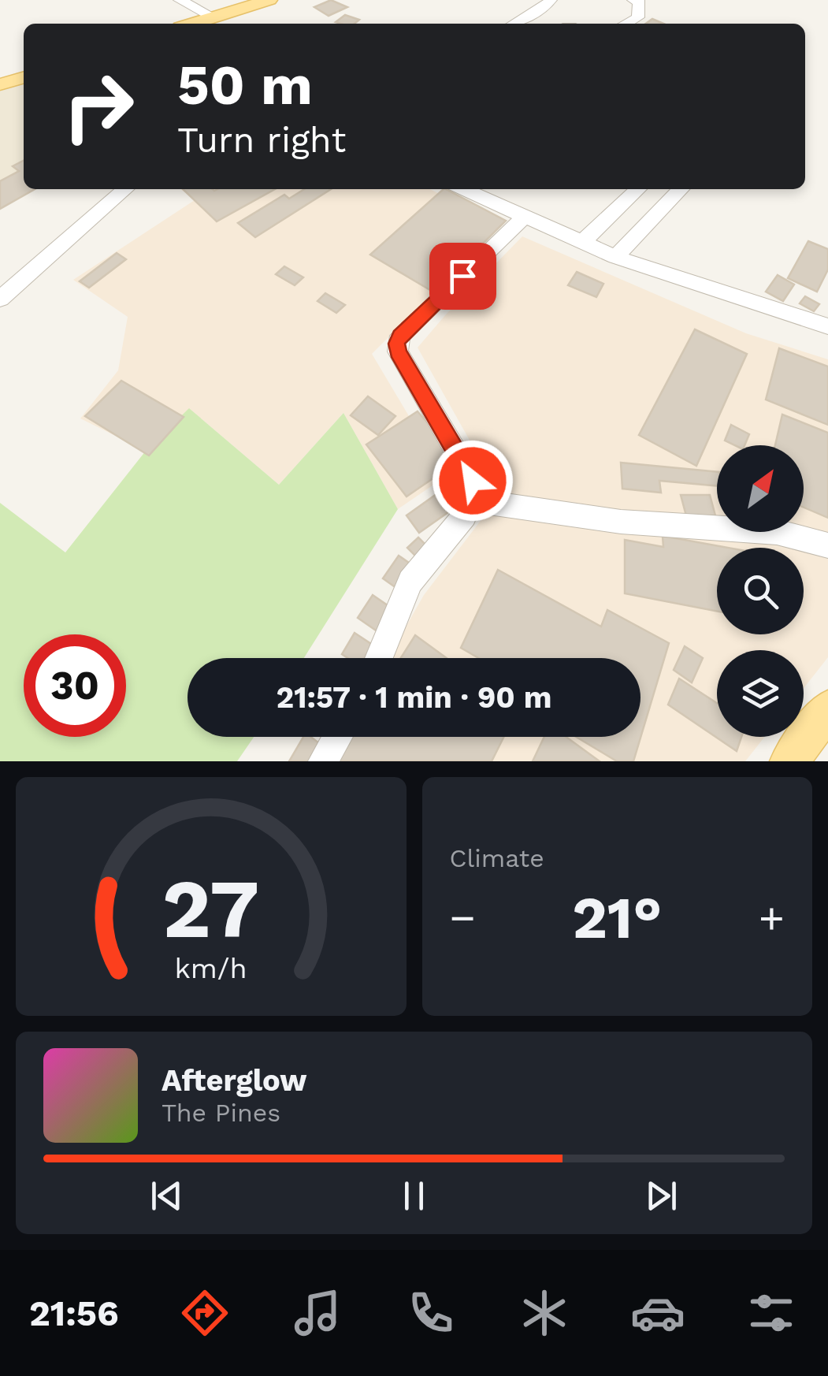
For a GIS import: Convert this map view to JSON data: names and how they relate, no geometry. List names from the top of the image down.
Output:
{
  "north": "top right",
  "page": {
    "turn": ["50 m", "Turn right"],
    "limit": "30",
    "trip": "21:57 · 1 min · 90 m",
    "tile": "Climate",
    "heat": ["−", "21°", "+"],
    "song": ["Afterglow", "The Pines"],
    "tabs": "21:56",
    "gauge": ["27", "km/h"]
  }
}
